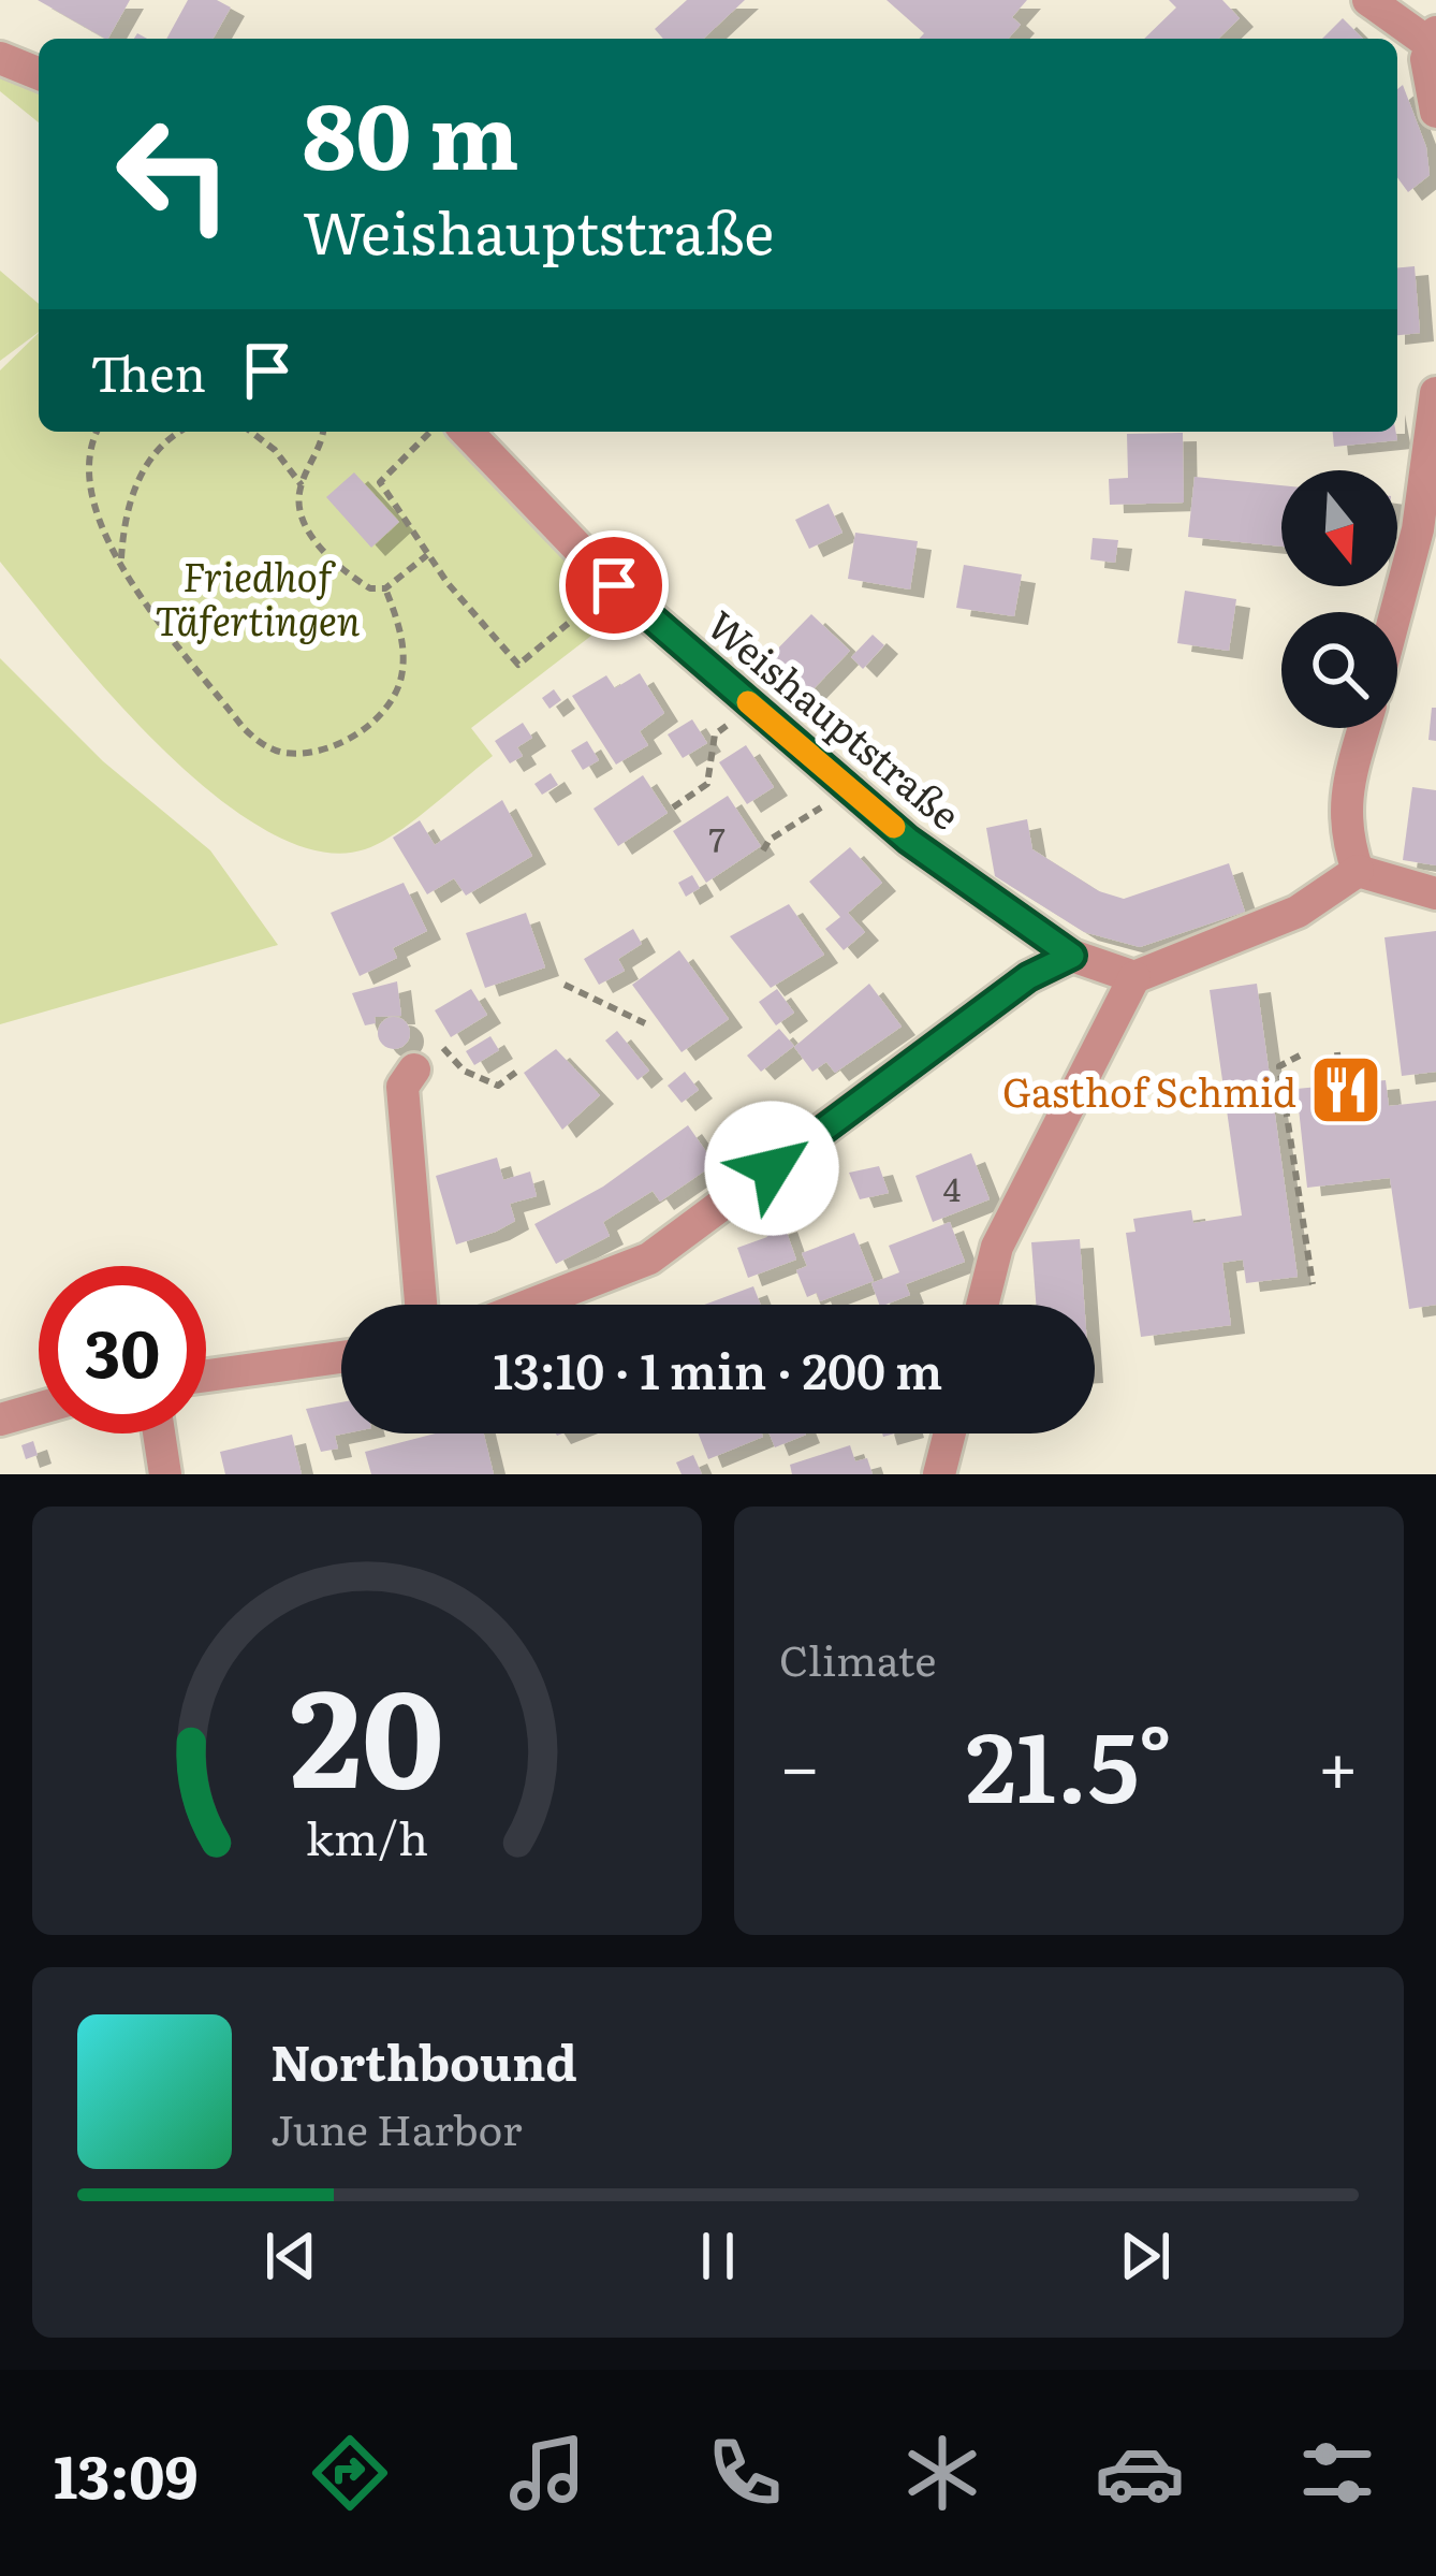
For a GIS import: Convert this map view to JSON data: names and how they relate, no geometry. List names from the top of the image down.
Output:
{
  "streets": {
    "street": ["Weishauptstraße"]
  },
  "parks": ["Friedhof Täfertingen"],
  "places": {
    "restaurant": ["Gasthof Schmid"]
  },
  "house_numbers": ["7", "4"],
  "north": "bottom",
  "page": {
    "turn": ["80 m", "Weishauptstraße"],
    "then": "Then",
    "limit": "30",
    "trip": "13:10 · 1 min · 200 m",
    "tile": "Climate",
    "heat": ["−", "21.5°", "+"],
    "song": ["Northbound", "June Harbor"],
    "tabs": "13:09",
    "gauge": ["20", "km/h"]
  }
}
